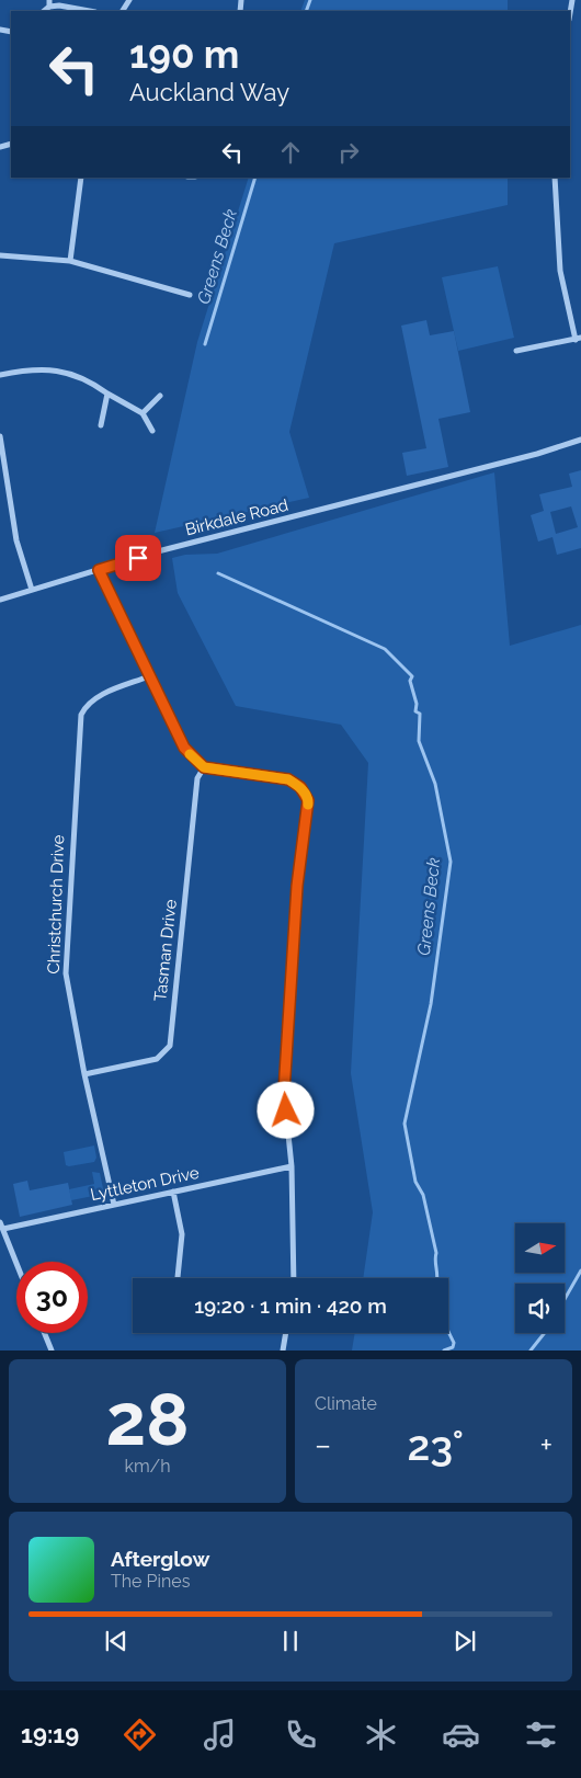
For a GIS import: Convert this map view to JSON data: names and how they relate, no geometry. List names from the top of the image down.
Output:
{
  "streets": {
    "street": [
      "Birkdale Road",
      "Christchurch Drive",
      "Tasman Drive",
      "Lyttleton Drive"
    ]
  },
  "crossings": [
    ["Christchurch Drive", "Tasman Drive"],
    ["Christchurch Drive", "Lyttleton Drive"]
  ],
  "water": ["Greens Beck"],
  "north": "right",
  "page": {
    "turn": ["190 m", "Auckland Way"],
    "limit": "30",
    "trip": "19:20 · 1 min · 420 m",
    "tile": [
      ["28", "km/h"],
      "Climate"
    ],
    "heat": ["−", "23°", "+"],
    "song": ["Afterglow", "The Pines"],
    "tabs": "19:19"
  }
}
